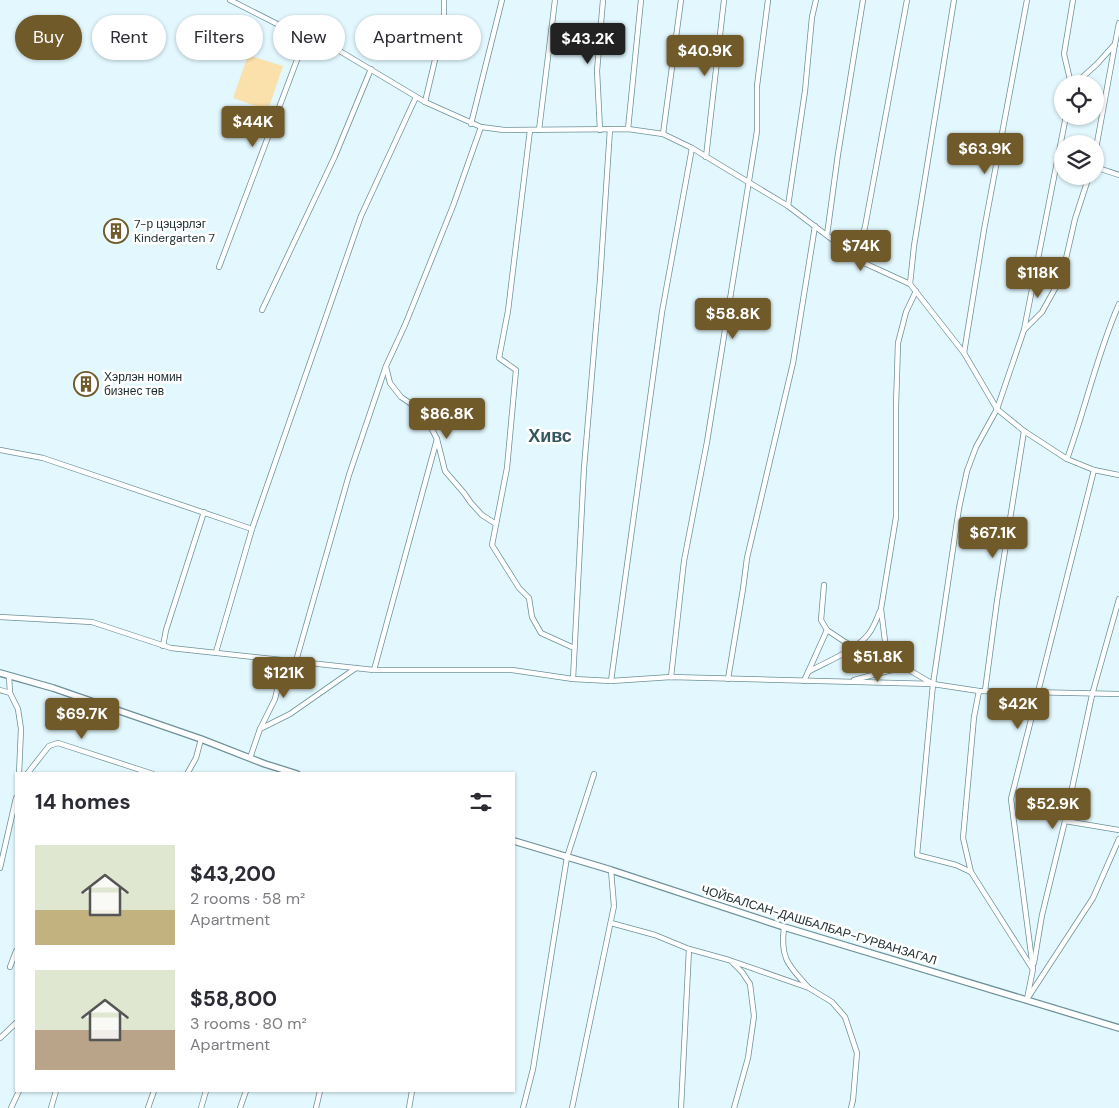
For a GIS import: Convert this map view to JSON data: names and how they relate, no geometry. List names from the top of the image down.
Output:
{
  "streets": {
    "street": ["ЧОЙБАЛСАН-ДАШБАЛБАР-ГУРВАНЗАГАЛ"]
  },
  "districts": ["Хивс"],
  "places": {
    "building": ["7-р цэцэрлэг Kindergarten 7", "Хэрлэн номин бизнес төв"]
  },
  "page": {
    "chip": [
      "Buy",
      "Rent",
      "Filters",
      "New",
      "Apartment"
    ],
    "price": [
      "$43.2K",
      "$40.9K",
      "$44K",
      "$63.9K",
      "$74K",
      "$118K",
      "$58.8K",
      "$86.8K",
      "$67.1K",
      "$51.8K",
      "$121K",
      "$42K",
      "$69.7K",
      "$52.9K"
    ],
    "heading": "14 homes",
    "list": [
      {
        "name": "$43,200",
        "note": "2 rooms · 58 m² · Apartment"
      },
      {
        "name": "$58,800",
        "note": "3 rooms · 80 m² · Apartment"
      }
    ]
  }
}
